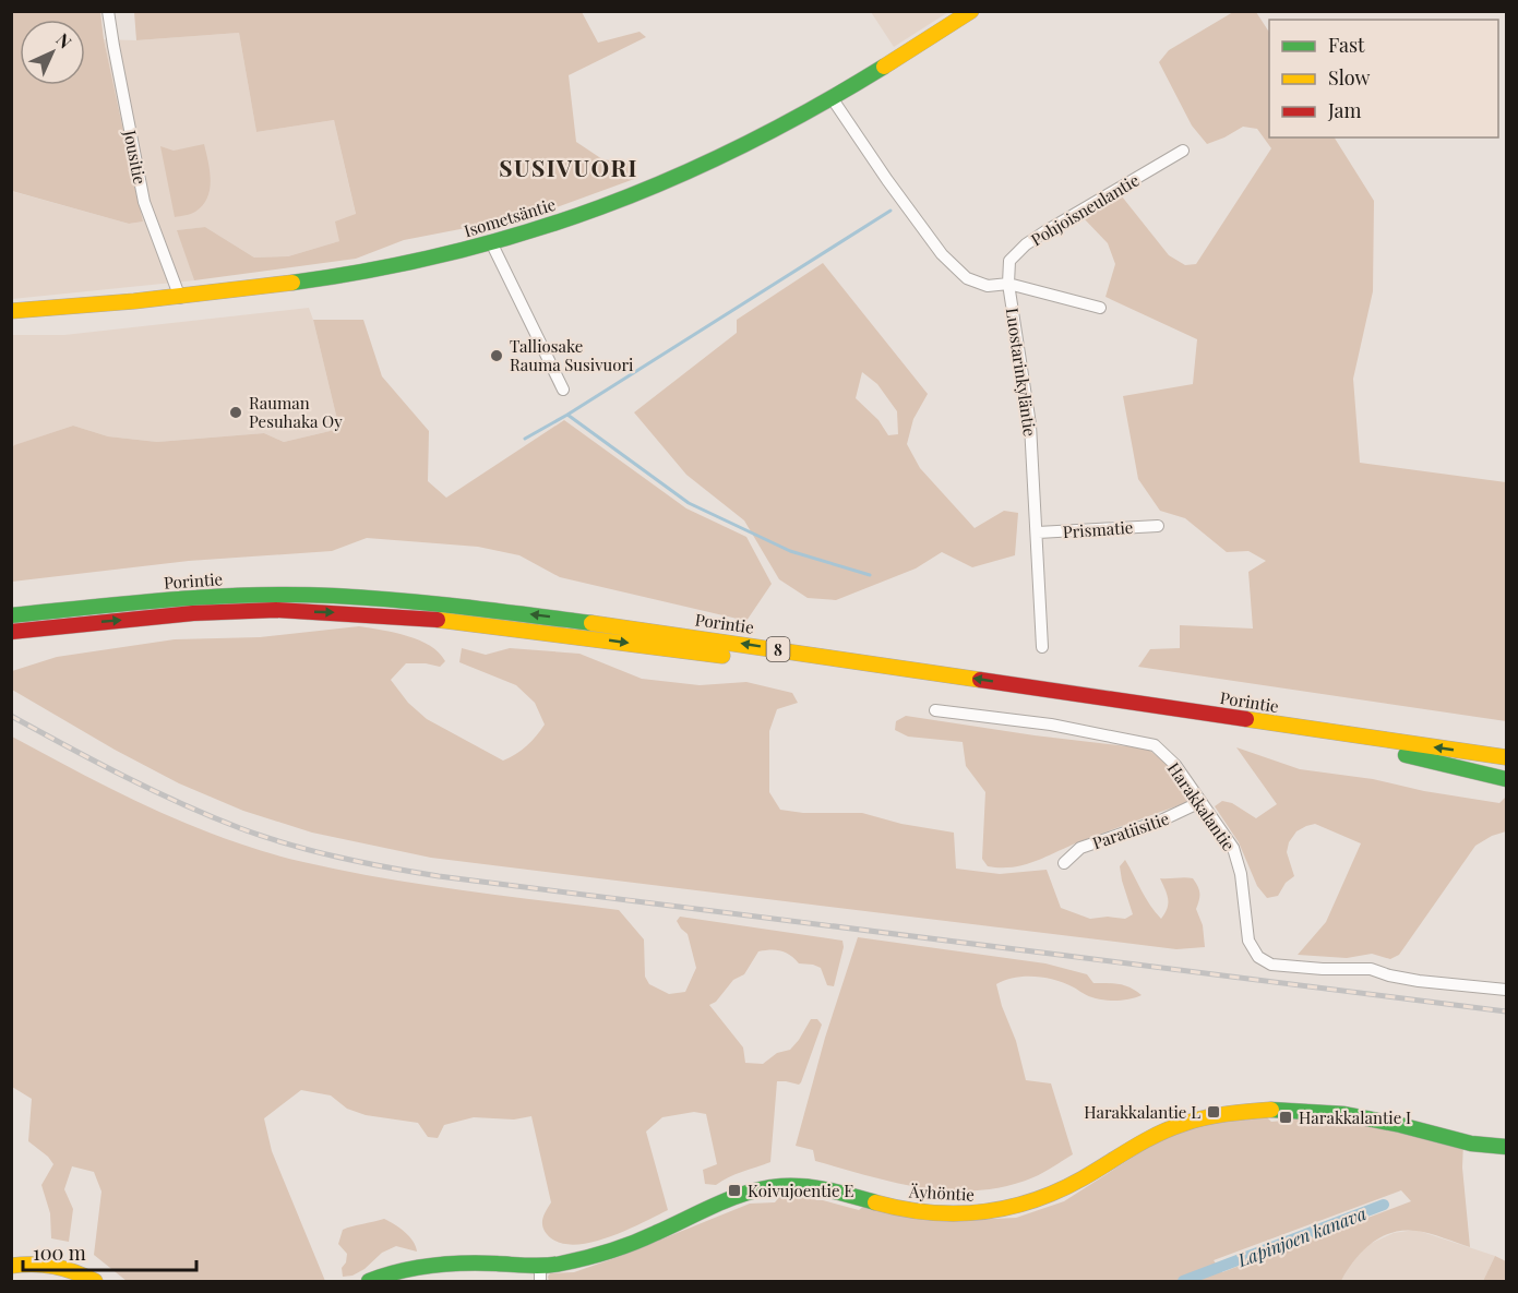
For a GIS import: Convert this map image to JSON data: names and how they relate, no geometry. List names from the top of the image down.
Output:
{
  "streets": {
    "main road": [
      "Isometsäntie",
      "Porintie",
      "8",
      "Äyhöntie"
    ],
    "street": [
      "Jousitie",
      "Pohjoisneulantie",
      "Luostarinkyläntie",
      "Prismatie",
      "Harakkalantie",
      "Paratiisitie"
    ]
  },
  "crossings": [
    ["Jousitie", "Isometsäntie"],
    ["Pohjoisneulantie", "Luostarinkyläntie"],
    ["Isometsäntie", "Luostarinkyläntie"],
    ["Luostarinkyläntie", "Prismatie"],
    ["Harakkalantie", "Paratiisitie"]
  ],
  "districts": ["SUSIVUORI"],
  "water": ["Lapinjoen kanava"],
  "places": {
    "other": ["Talliosake Rauma Susivuori", "Rauman Pesuhaka Oy"],
    "transit": ["Harakkalantie L", "Harakkalantie I", "Koivujoentie E"]
  },
  "legend": ["Fast", "Slow", "Jam"],
  "scale_bar": "100 m",
  "north": "top right"
}
